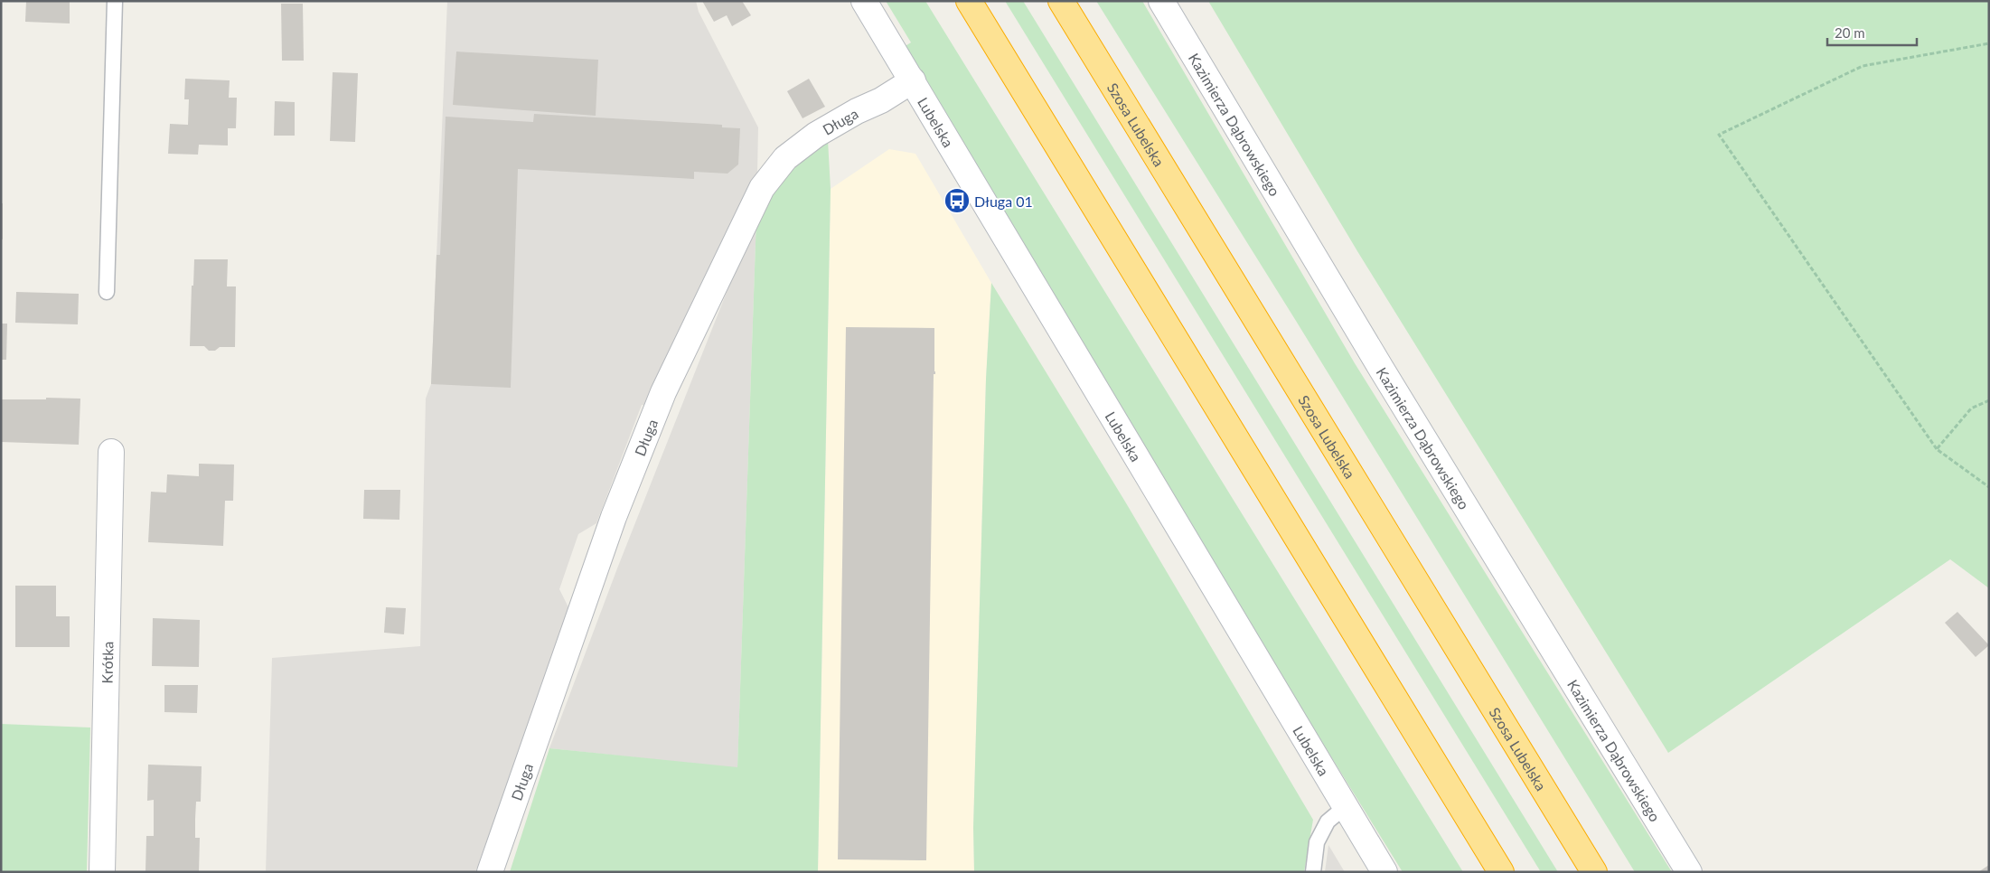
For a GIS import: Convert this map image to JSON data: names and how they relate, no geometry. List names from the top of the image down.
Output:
{
  "streets": {
    "highway": ["Szosa Lubelska"],
    "street": [
      "Długa",
      "Lubelska",
      "Kazimierza Dąbrowskiego",
      "Krótka"
    ]
  },
  "crossings": [
    ["Długa", "Lubelska"]
  ],
  "places": {
    "bus stop": ["Długa 01"]
  },
  "scale_bar": "20 m"
}
